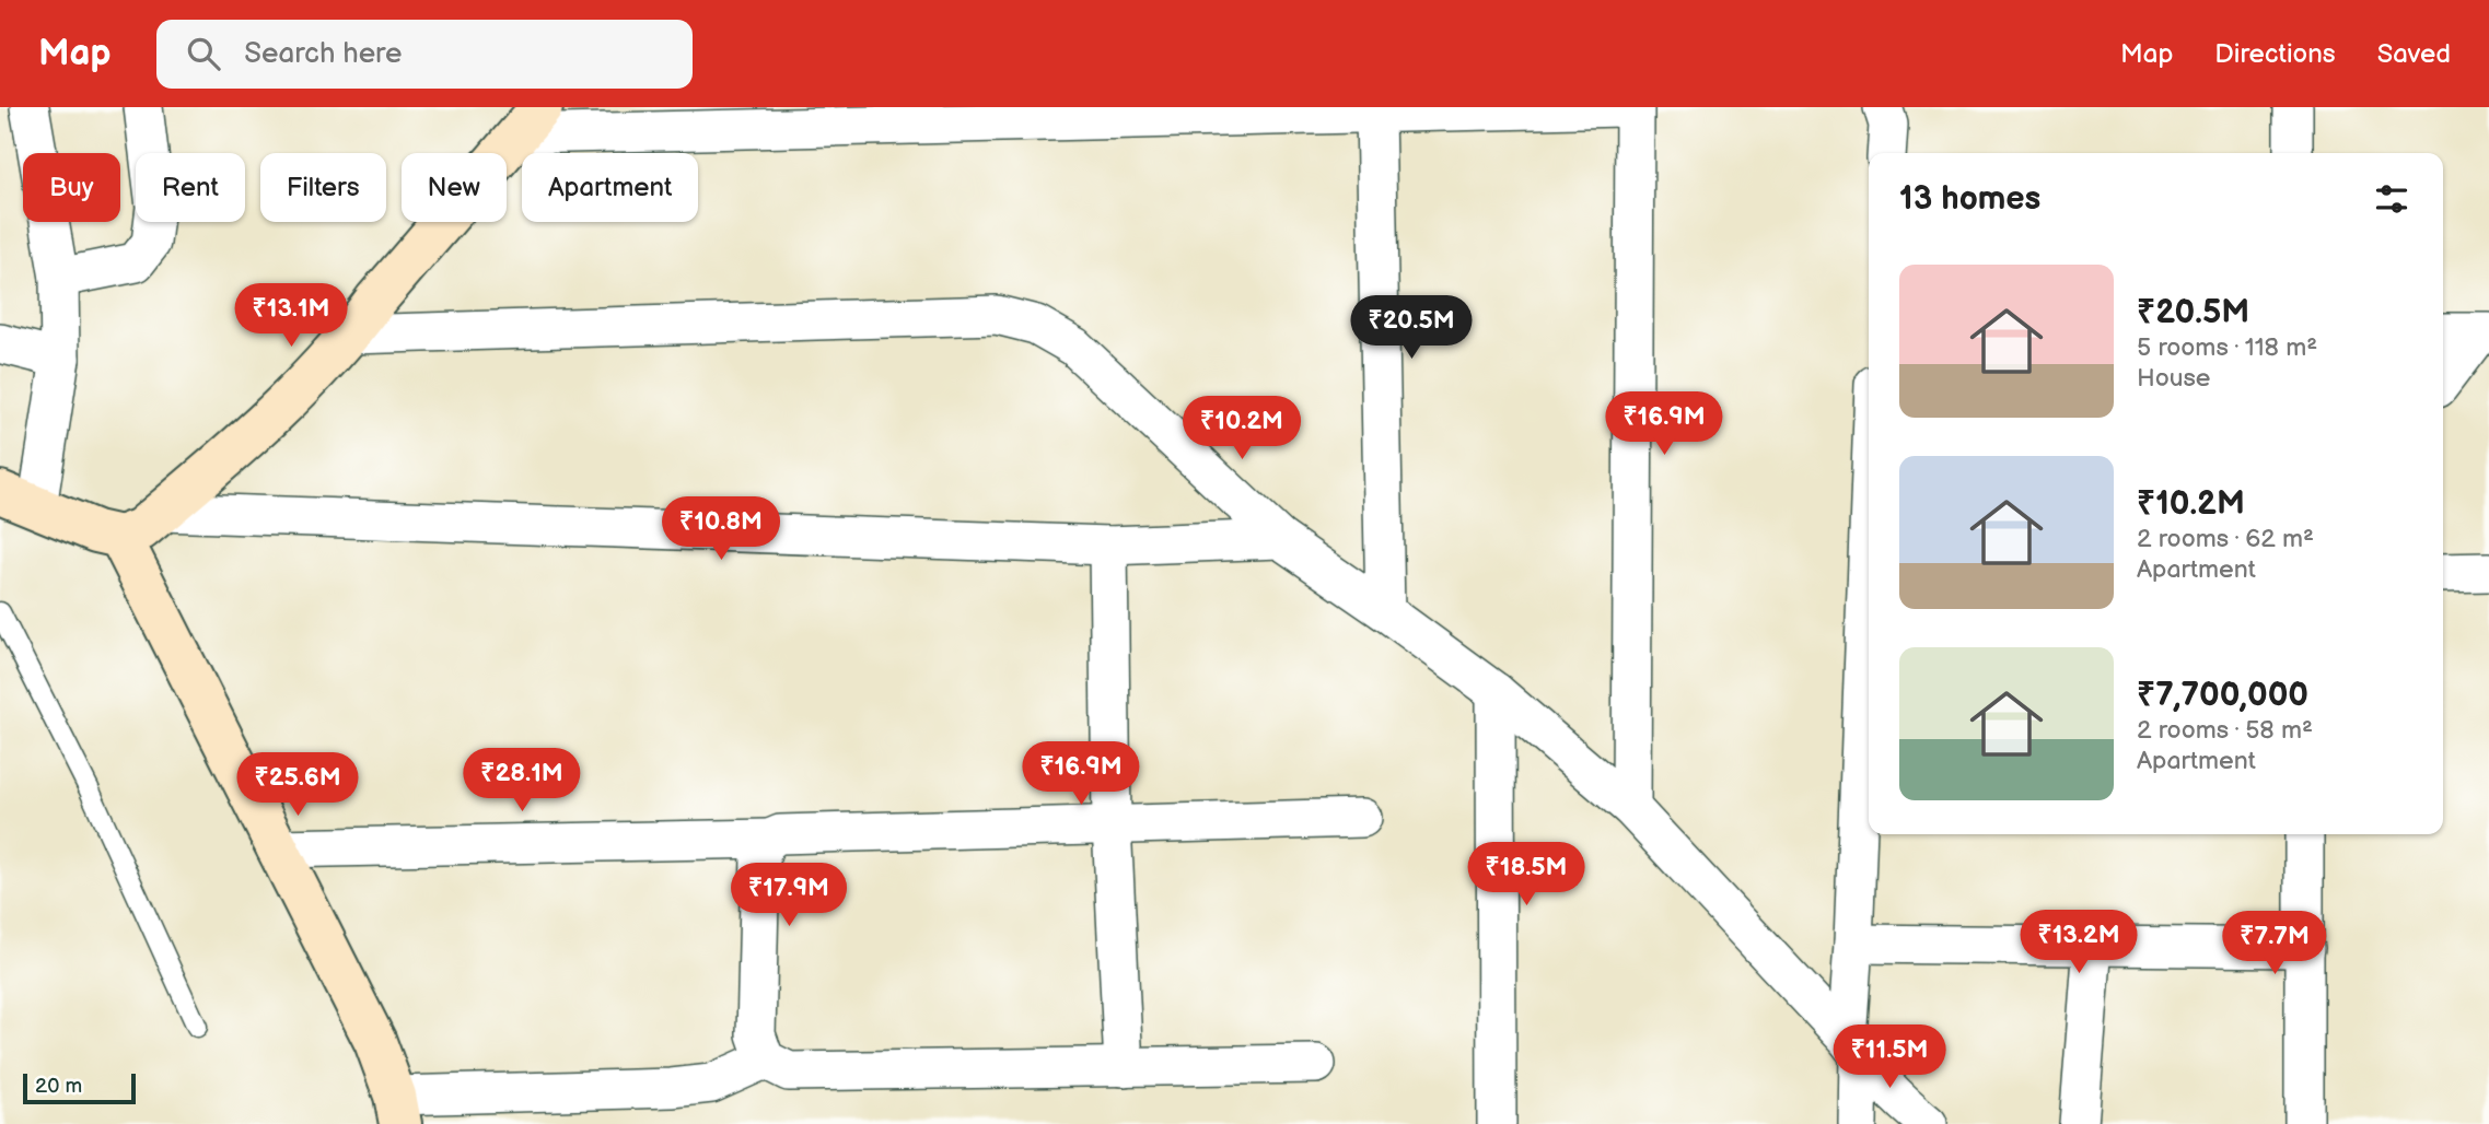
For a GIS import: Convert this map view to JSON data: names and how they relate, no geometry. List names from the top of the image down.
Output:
{
  "scale_bar": "20 m",
  "page": {
    "header": "Map",
    "search": "Search here",
    "nav": ["Map", "Directions", "Saved"],
    "chip": [
      "Buy",
      "Rent",
      "Filters",
      "New",
      "Apartment"
    ],
    "heading": "13 homes",
    "list": [
      {
        "name": "₹20.5M",
        "note": "5 rooms · 118 m² · House"
      },
      {
        "name": "₹10.2M",
        "note": "2 rooms · 62 m² · Apartment"
      },
      {
        "name": "₹7,700,000",
        "note": "2 rooms · 58 m² · Apartment"
      }
    ],
    "price": [
      "₹13.1M",
      "₹20.5M",
      "₹16.9M",
      "₹10.2M",
      "₹10.8M",
      "₹16.9M",
      "₹28.1M",
      "₹25.6M",
      "₹18.5M",
      "₹17.9M",
      "₹13.2M",
      "₹7.7M",
      "₹11.5M"
    ],
    "scale": "20 m"
  }
}
